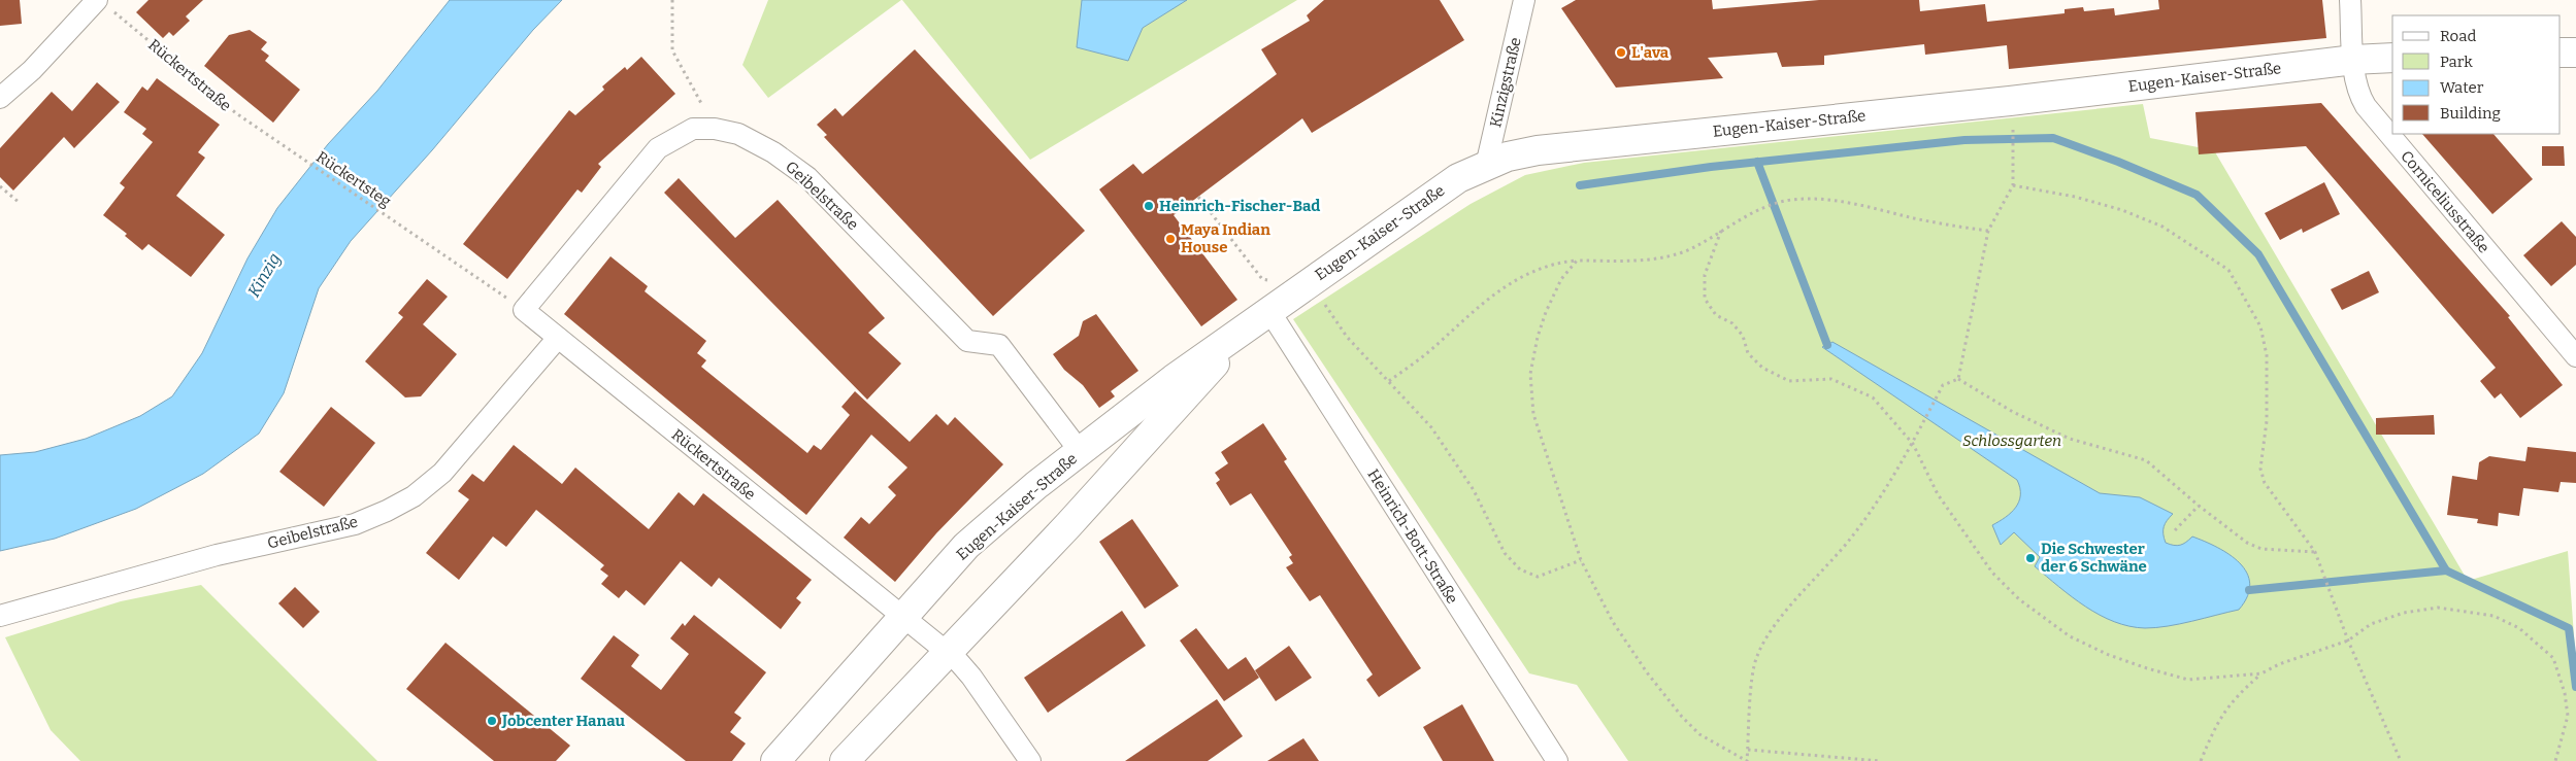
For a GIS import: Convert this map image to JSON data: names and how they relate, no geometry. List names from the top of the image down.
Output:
{
  "streets": {
    "main road": ["Eugen-Kaiser-Straße"],
    "street": [
      "Rückertstraße",
      "Kinzigstraße",
      "Geibelstraße",
      "Corniceliusstraße",
      "Heinrich-Bott-Straße"
    ],
    "path": ["Rückertsteg"]
  },
  "crossings": [
    ["Rückertstraße", "Eugen-Kaiser-Straße"],
    ["Rückertstraße", "Rückertsteg"],
    ["Rückertstraße", "Geibelstraße"],
    ["Eugen-Kaiser-Straße", "Kinzigstraße"],
    ["Eugen-Kaiser-Straße", "Geibelstraße"],
    ["Eugen-Kaiser-Straße", "Corniceliusstraße"],
    ["Eugen-Kaiser-Straße", "Heinrich-Bott-Straße"],
    ["Rückertsteg", "Geibelstraße"]
  ],
  "water": ["Kinzig"],
  "parks": ["Schlossgarten"],
  "places": [
    "L'ava",
    "Heinrich-Fischer-Bad",
    "Maya Indian House",
    "Die Schwester der 6 Schwäne",
    "Jobcenter Hanau"
  ],
  "legend": [
    "Road",
    "Park",
    "Water",
    "Building"
  ]
}
